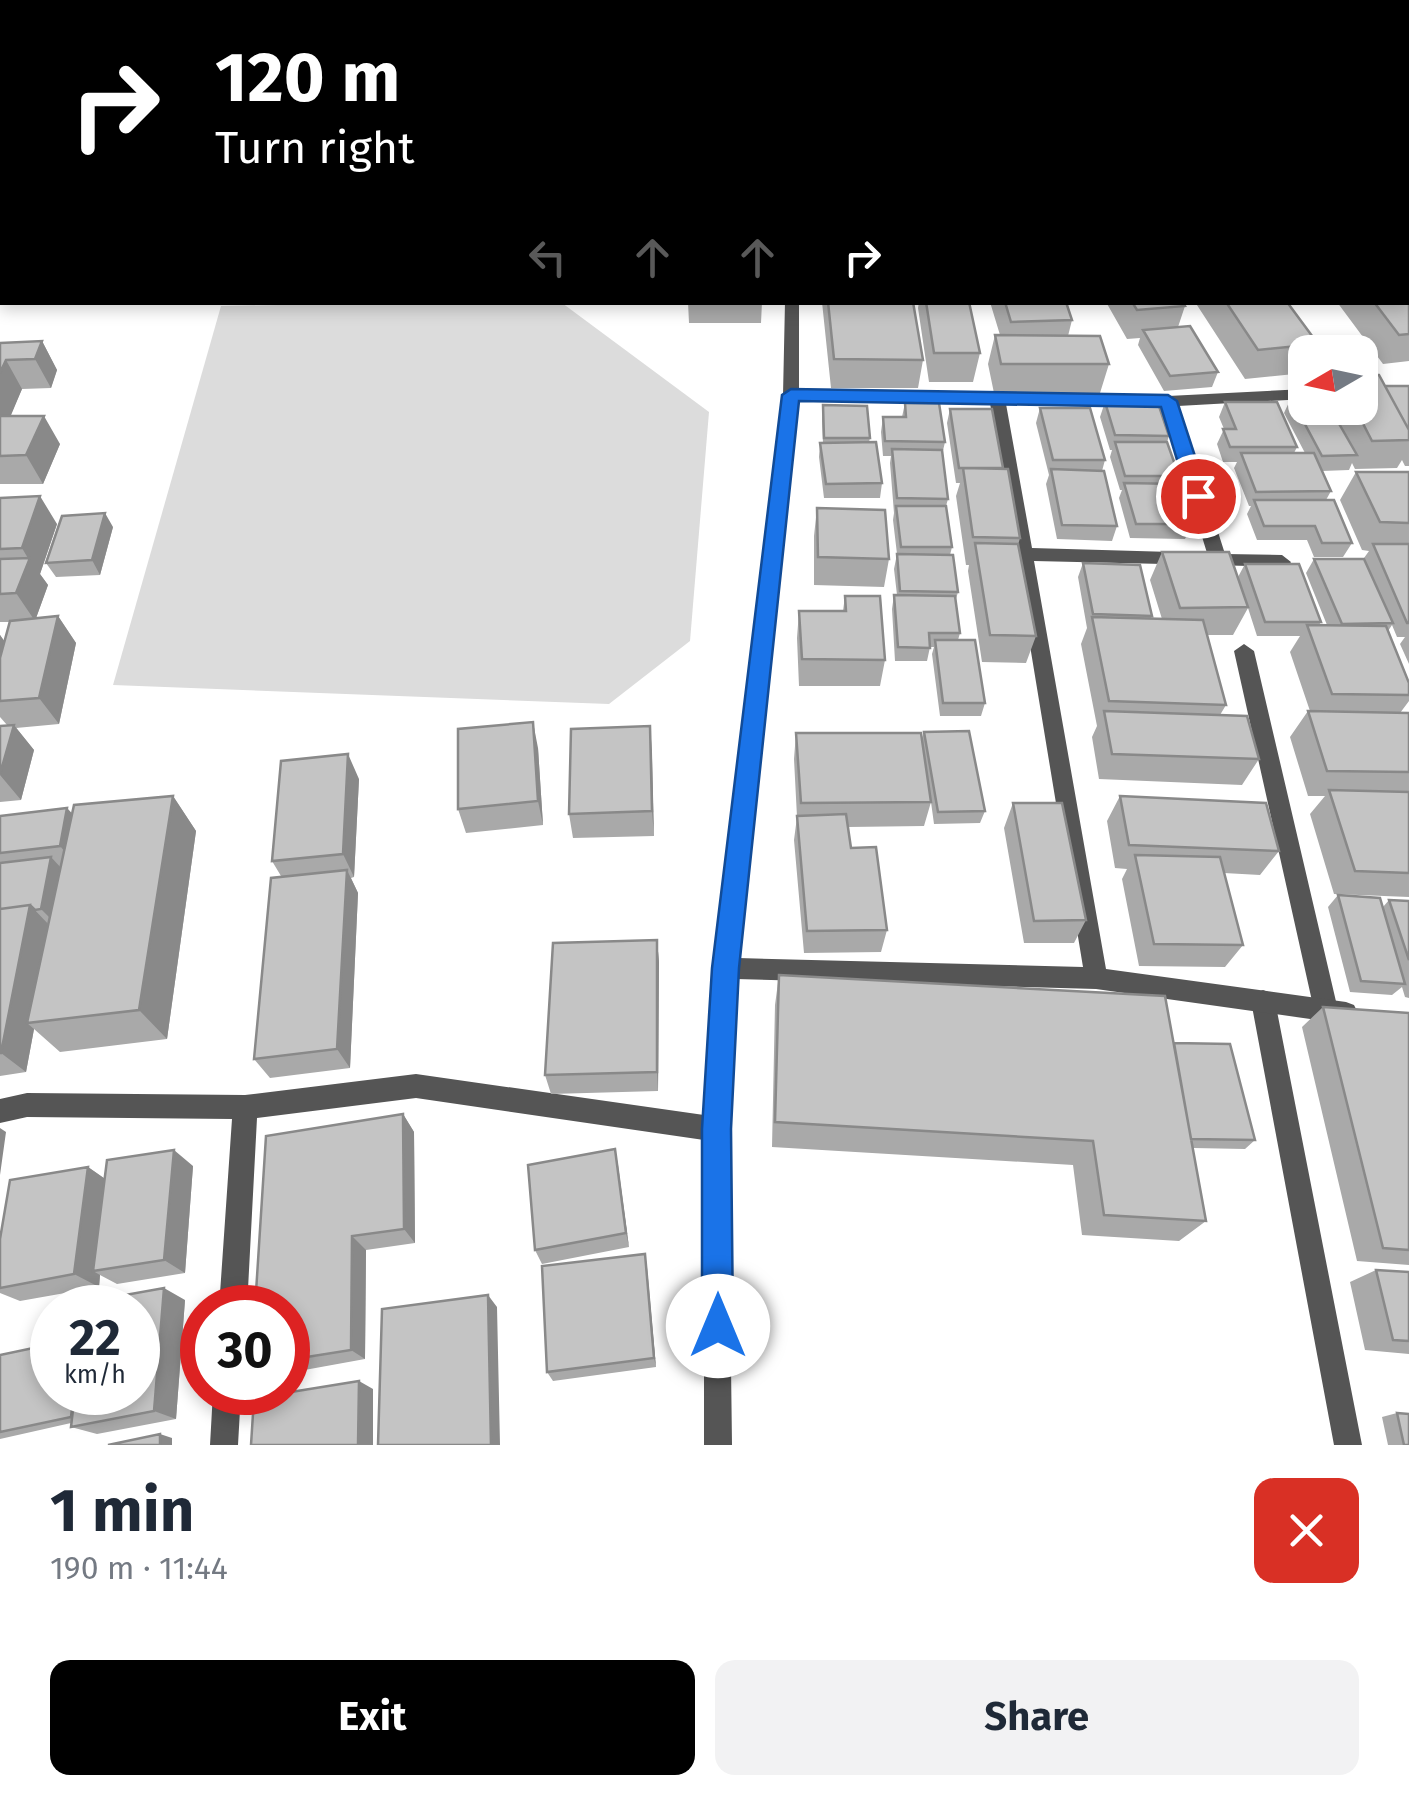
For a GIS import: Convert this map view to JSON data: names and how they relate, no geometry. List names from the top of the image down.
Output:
{
  "north": "left",
  "page": {
    "turn": ["120 m", "Turn right"],
    "speed": "22 km/h",
    "limit": "30",
    "heading": ["1 min", "190 m · 11:44"],
    "buttons": ["Exit", "Share"]
  }
}
